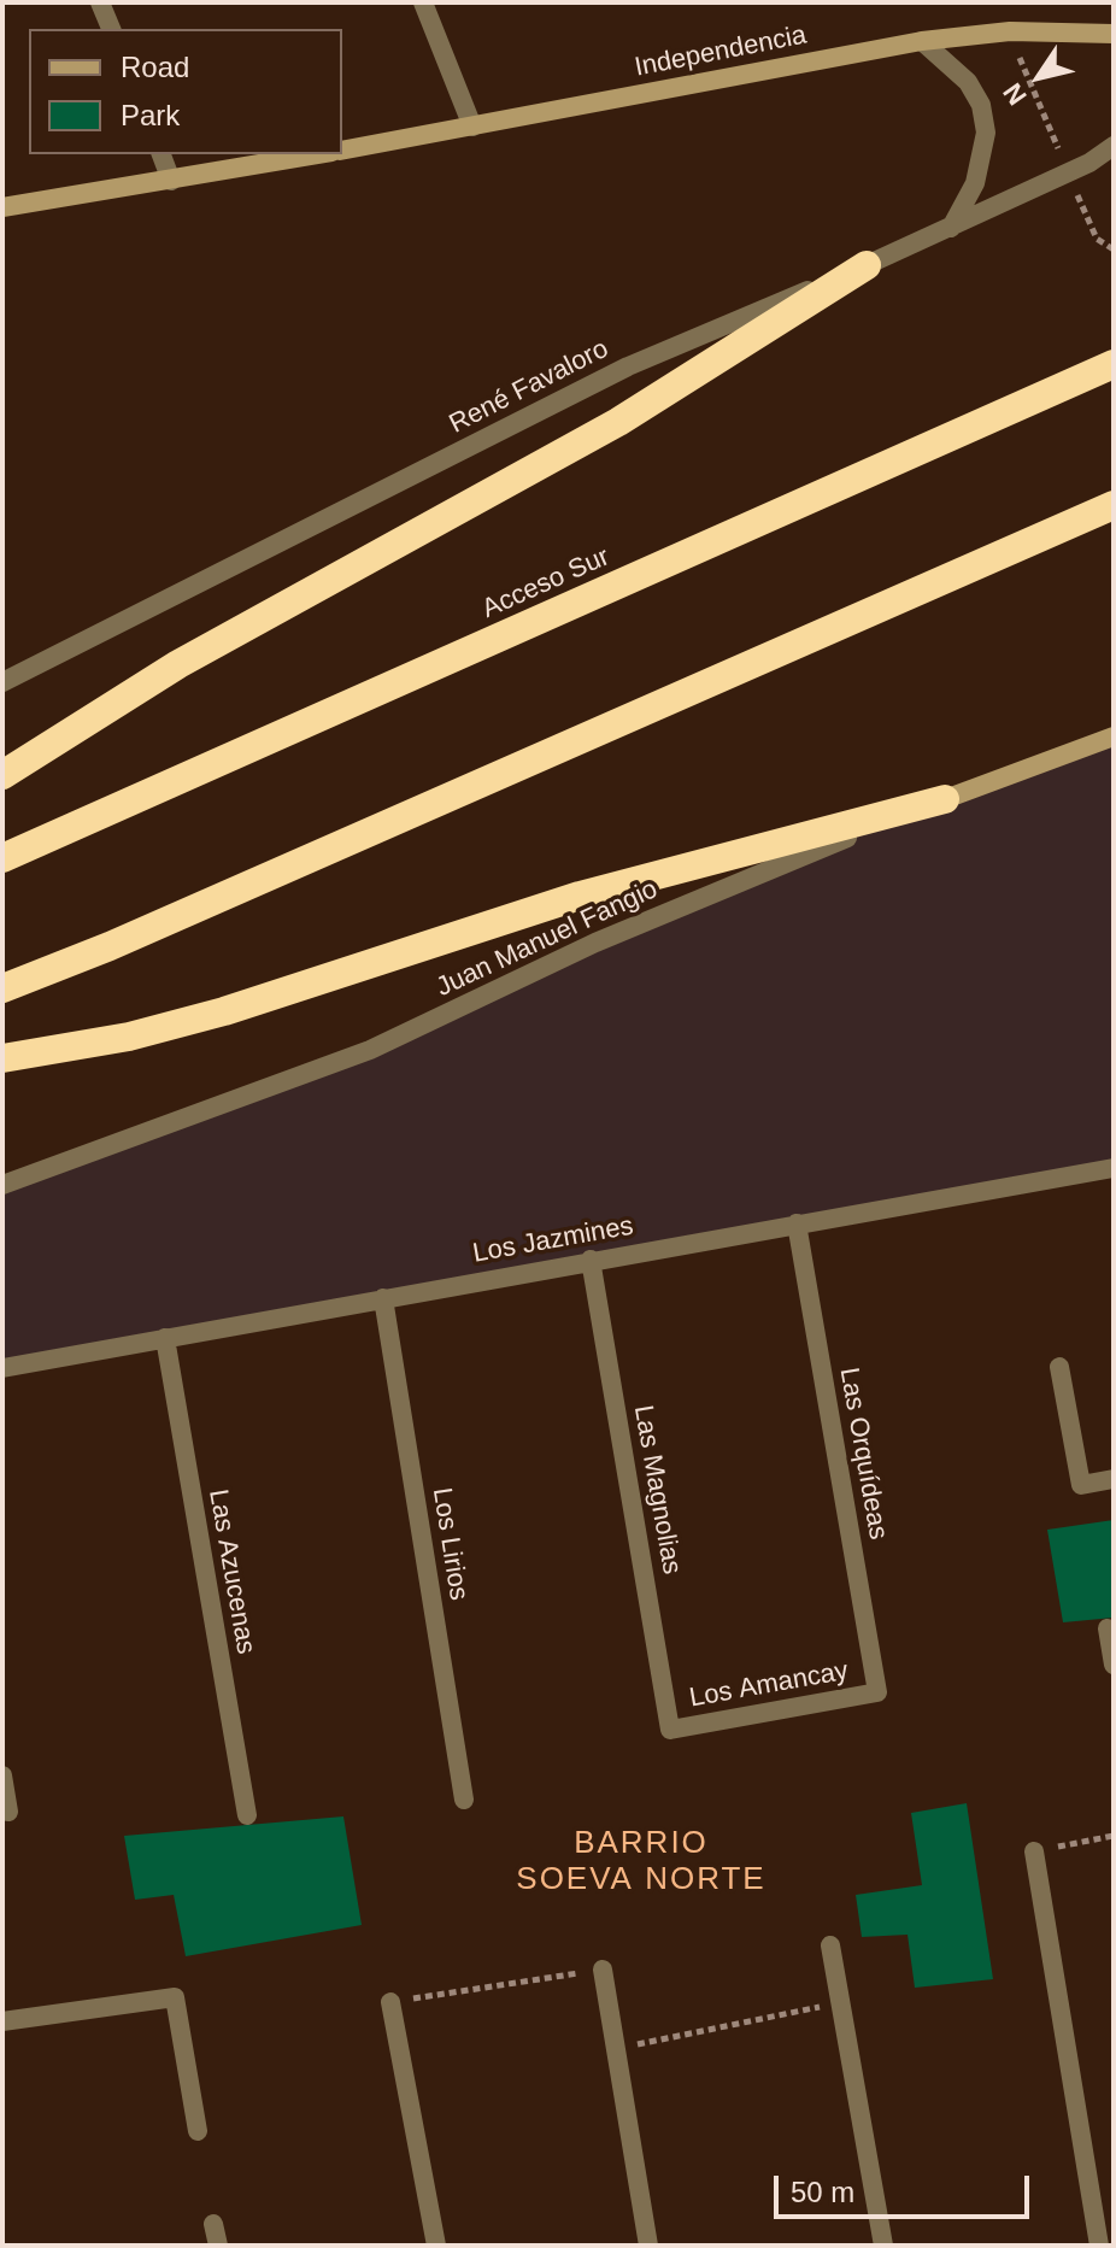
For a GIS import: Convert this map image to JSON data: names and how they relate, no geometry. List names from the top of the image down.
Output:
{
  "streets": {
    "highway": ["Acceso Sur"],
    "street": [
      "Independencia",
      "René Favaloro",
      "Juan Manuel Fangio",
      "Los Jazmines",
      "Las Orquídeas",
      "Las Magnolias",
      "Los Lirios",
      "Las Azucenas",
      "Los Amancay"
    ]
  },
  "crossings": [
    ["Los Jazmines", "Las Orquídeas"],
    ["Los Jazmines", "Las Magnolias"],
    ["Los Jazmines", "Los Lirios"],
    ["Los Jazmines", "Las Azucenas"],
    ["Las Orquídeas", "Los Amancay"],
    ["Las Magnolias", "Los Amancay"]
  ],
  "districts": ["BARRIO SOEVA NORTE"],
  "legend": ["Road", "Park"],
  "scale_bar": "50 m",
  "north": "bottom left"
}
